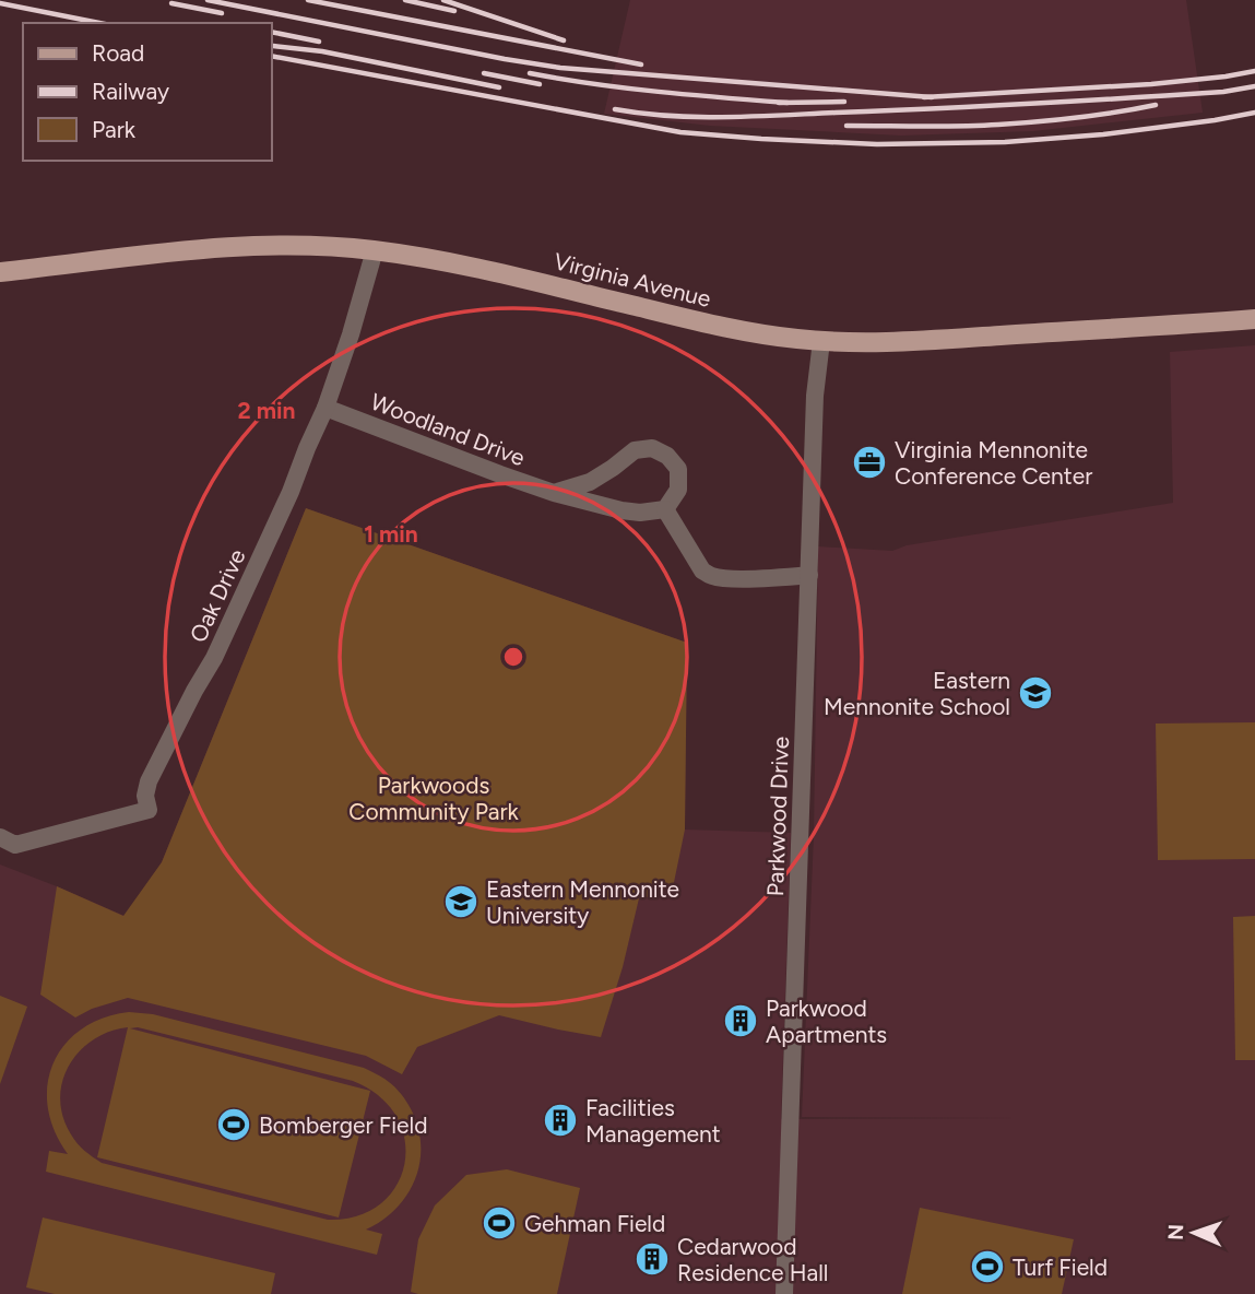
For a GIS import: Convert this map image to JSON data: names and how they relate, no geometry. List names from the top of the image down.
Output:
{
  "streets": {
    "main road": ["Virginia Avenue"],
    "street": ["Woodland Drive", "Oak Drive", "Parkwood Drive"]
  },
  "crossings": [
    ["Virginia Avenue", "Oak Drive"],
    ["Virginia Avenue", "Parkwood Drive"],
    ["Woodland Drive", "Oak Drive"]
  ],
  "parks": ["Parkwoods Community Park"],
  "places": {
    "office": ["Virginia Mennonite Conference Center"],
    "school or university": ["Eastern Mennonite School", "Eastern Mennonite University"],
    "building": ["Parkwood Apartments", "Facilities Management", "Cedarwood Residence Hall"],
    "sports": ["Bomberger Field", "Gehman Field", "Turf Field"]
  },
  "legend": ["Road", "Railway", "Park"],
  "north": "left",
  "rings": ["2 min", "1 min"]
}
